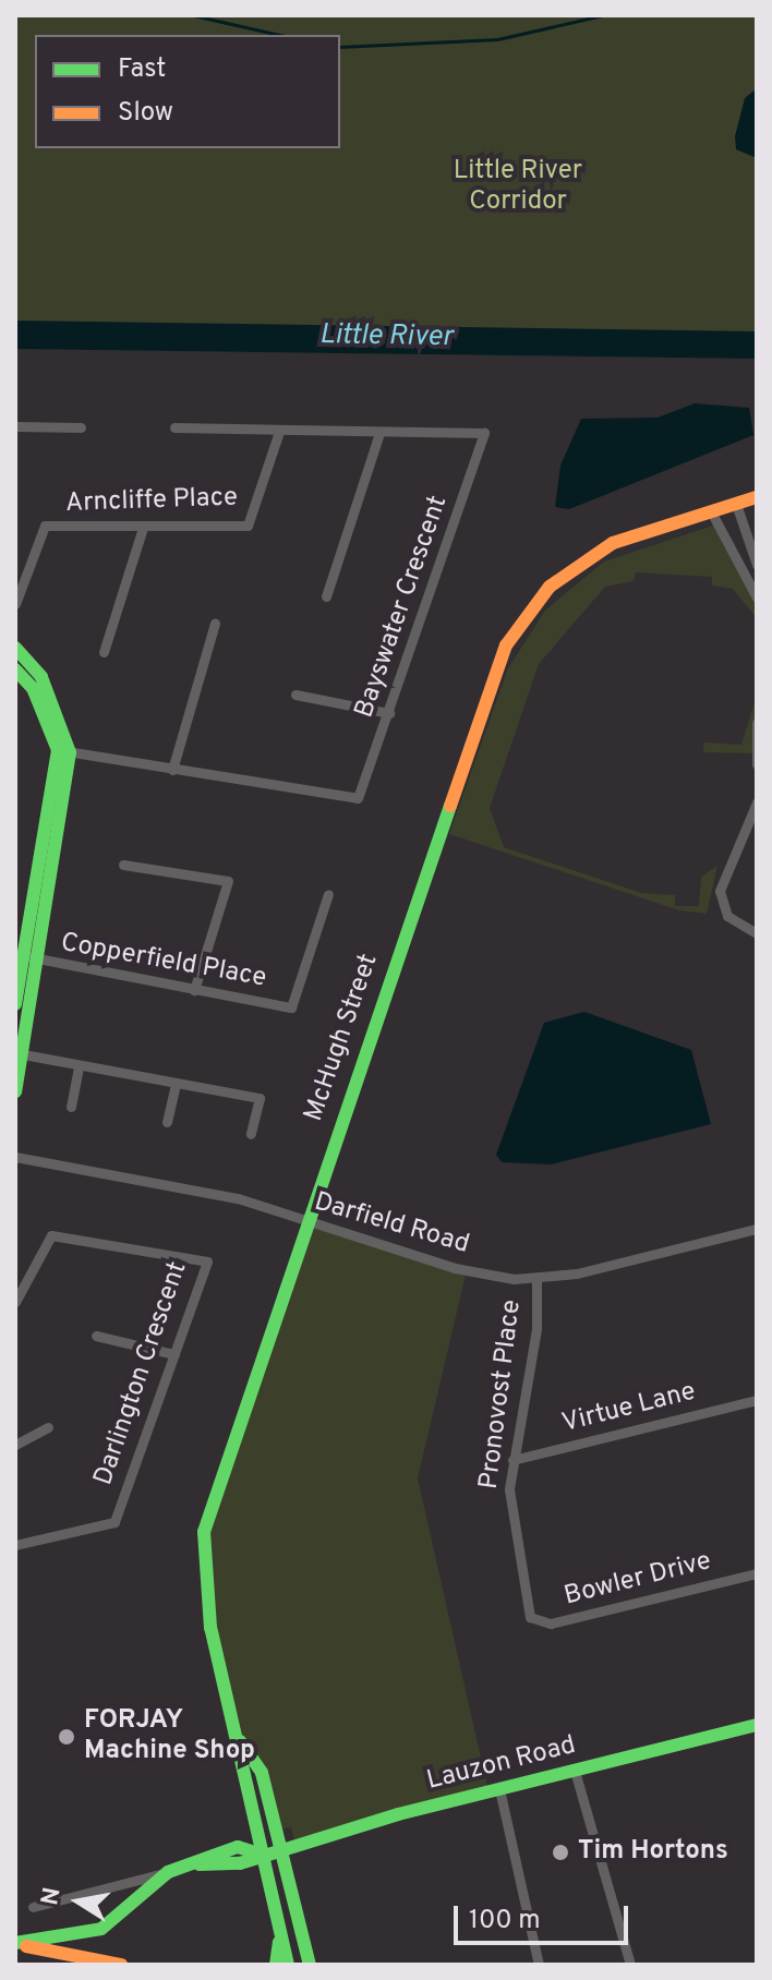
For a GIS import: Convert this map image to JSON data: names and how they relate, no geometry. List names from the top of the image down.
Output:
{
  "streets": {
    "main road": ["McHugh Street", "Lauzon Road"],
    "street": [
      "Arncliffe Place",
      "Bayswater Crescent",
      "Copperfield Place",
      "Darfield Road",
      "Darlington Crescent",
      "Pronovost Place",
      "Virtue Lane",
      "Bowler Drive"
    ]
  },
  "crossings": [
    ["Arncliffe Place", "Bayswater Crescent"],
    ["McHugh Street", "Darfield Road"],
    ["McHugh Street", "Lauzon Road"],
    ["Darfield Road", "Pronovost Place"],
    ["Pronovost Place", "Virtue Lane"],
    ["Pronovost Place", "Bowler Drive"]
  ],
  "water": ["Little River"],
  "parks": ["Little River Corridor"],
  "places": ["FORJAY Machine Shop", "Tim Hortons"],
  "legend": ["Fast", "Slow"],
  "scale_bar": "100 m",
  "north": "left"
}
